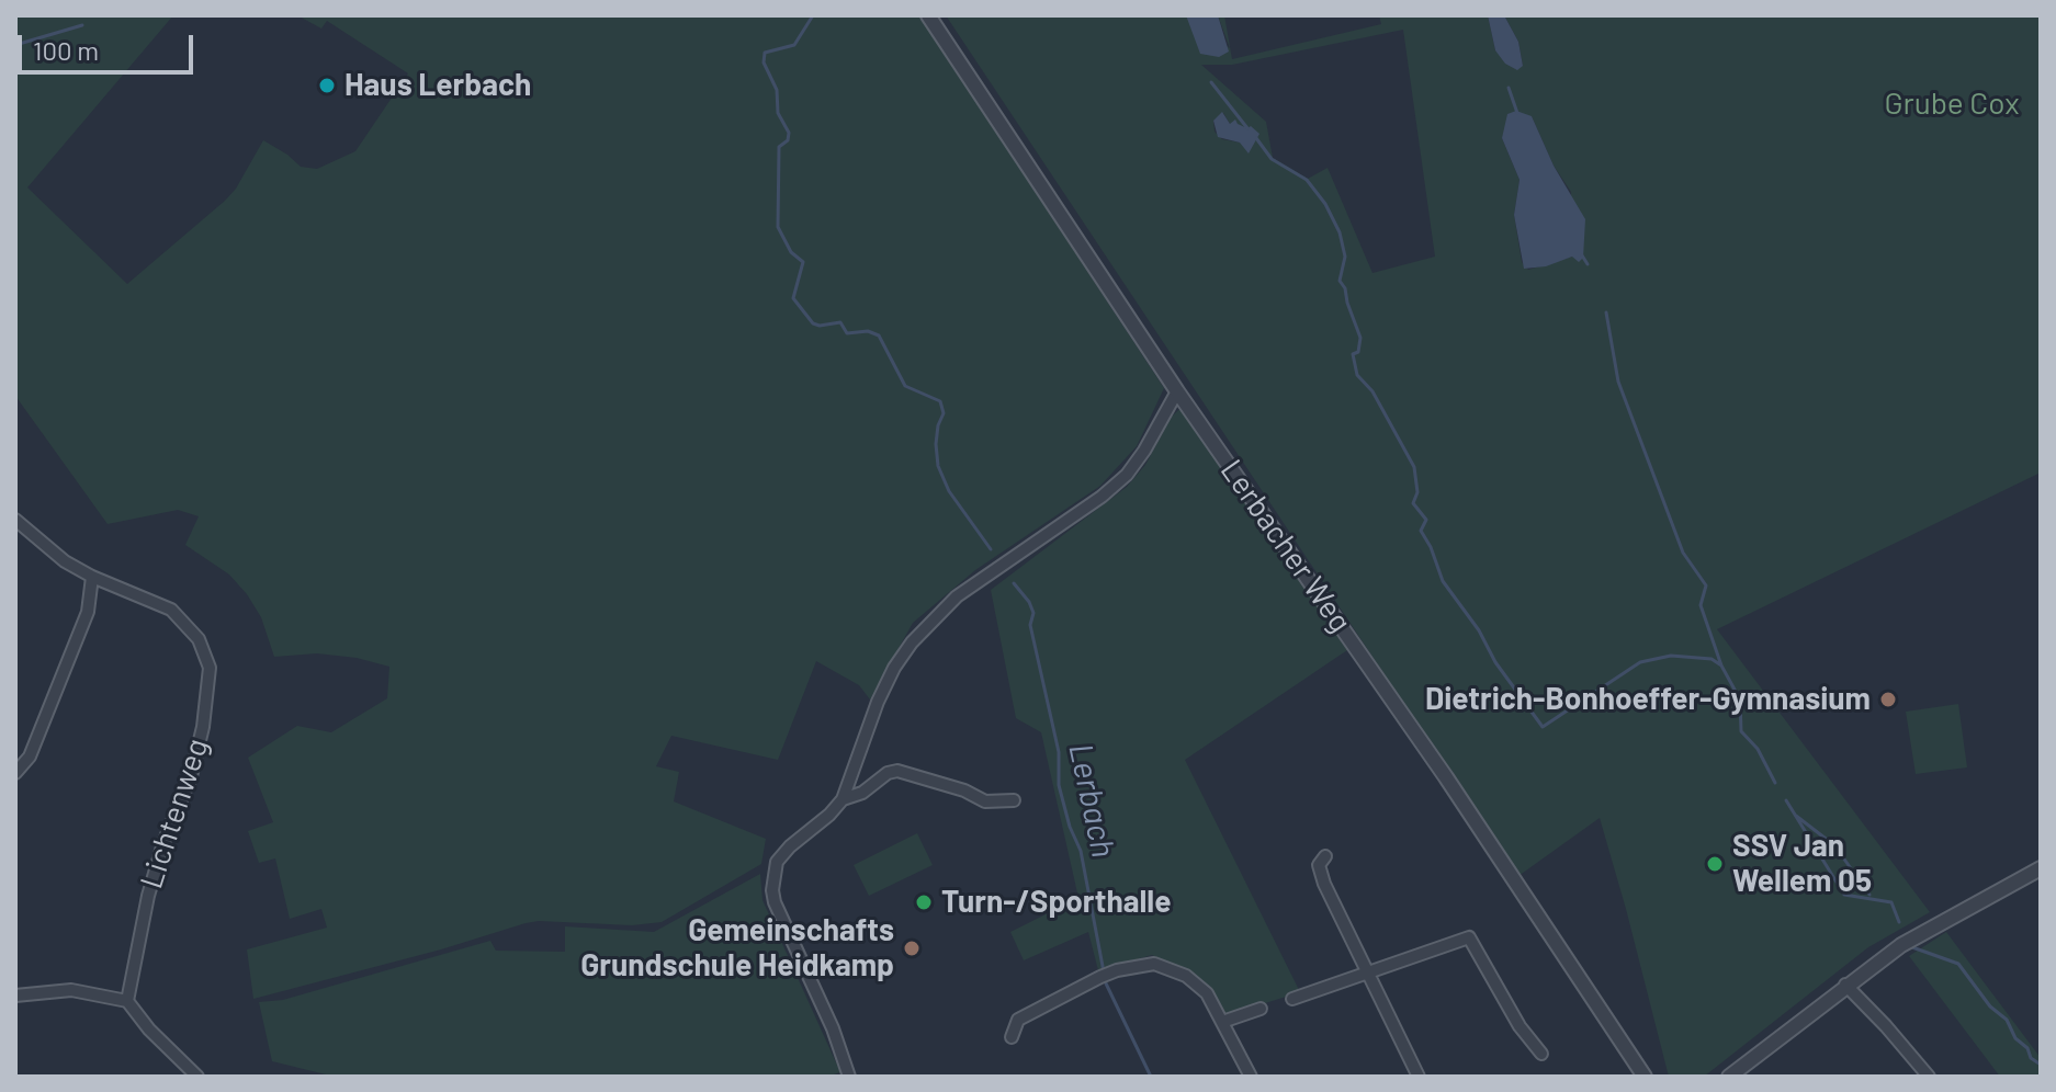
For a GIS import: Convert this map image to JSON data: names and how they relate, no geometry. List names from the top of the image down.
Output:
{
  "streets": {
    "street": ["Lerbacher Weg", "Lichtenweg"]
  },
  "water": ["Lerbach"],
  "parks": ["Grube Cox"],
  "places": [
    "Haus Lerbach",
    "Dietrich-Bonhoeffer-Gymnasium",
    "SSV Jan Wellem 05",
    "Turn-/Sporthalle",
    "Gemeinschafts Grundschule Heidkamp"
  ],
  "scale_bar": "100 m"
}
